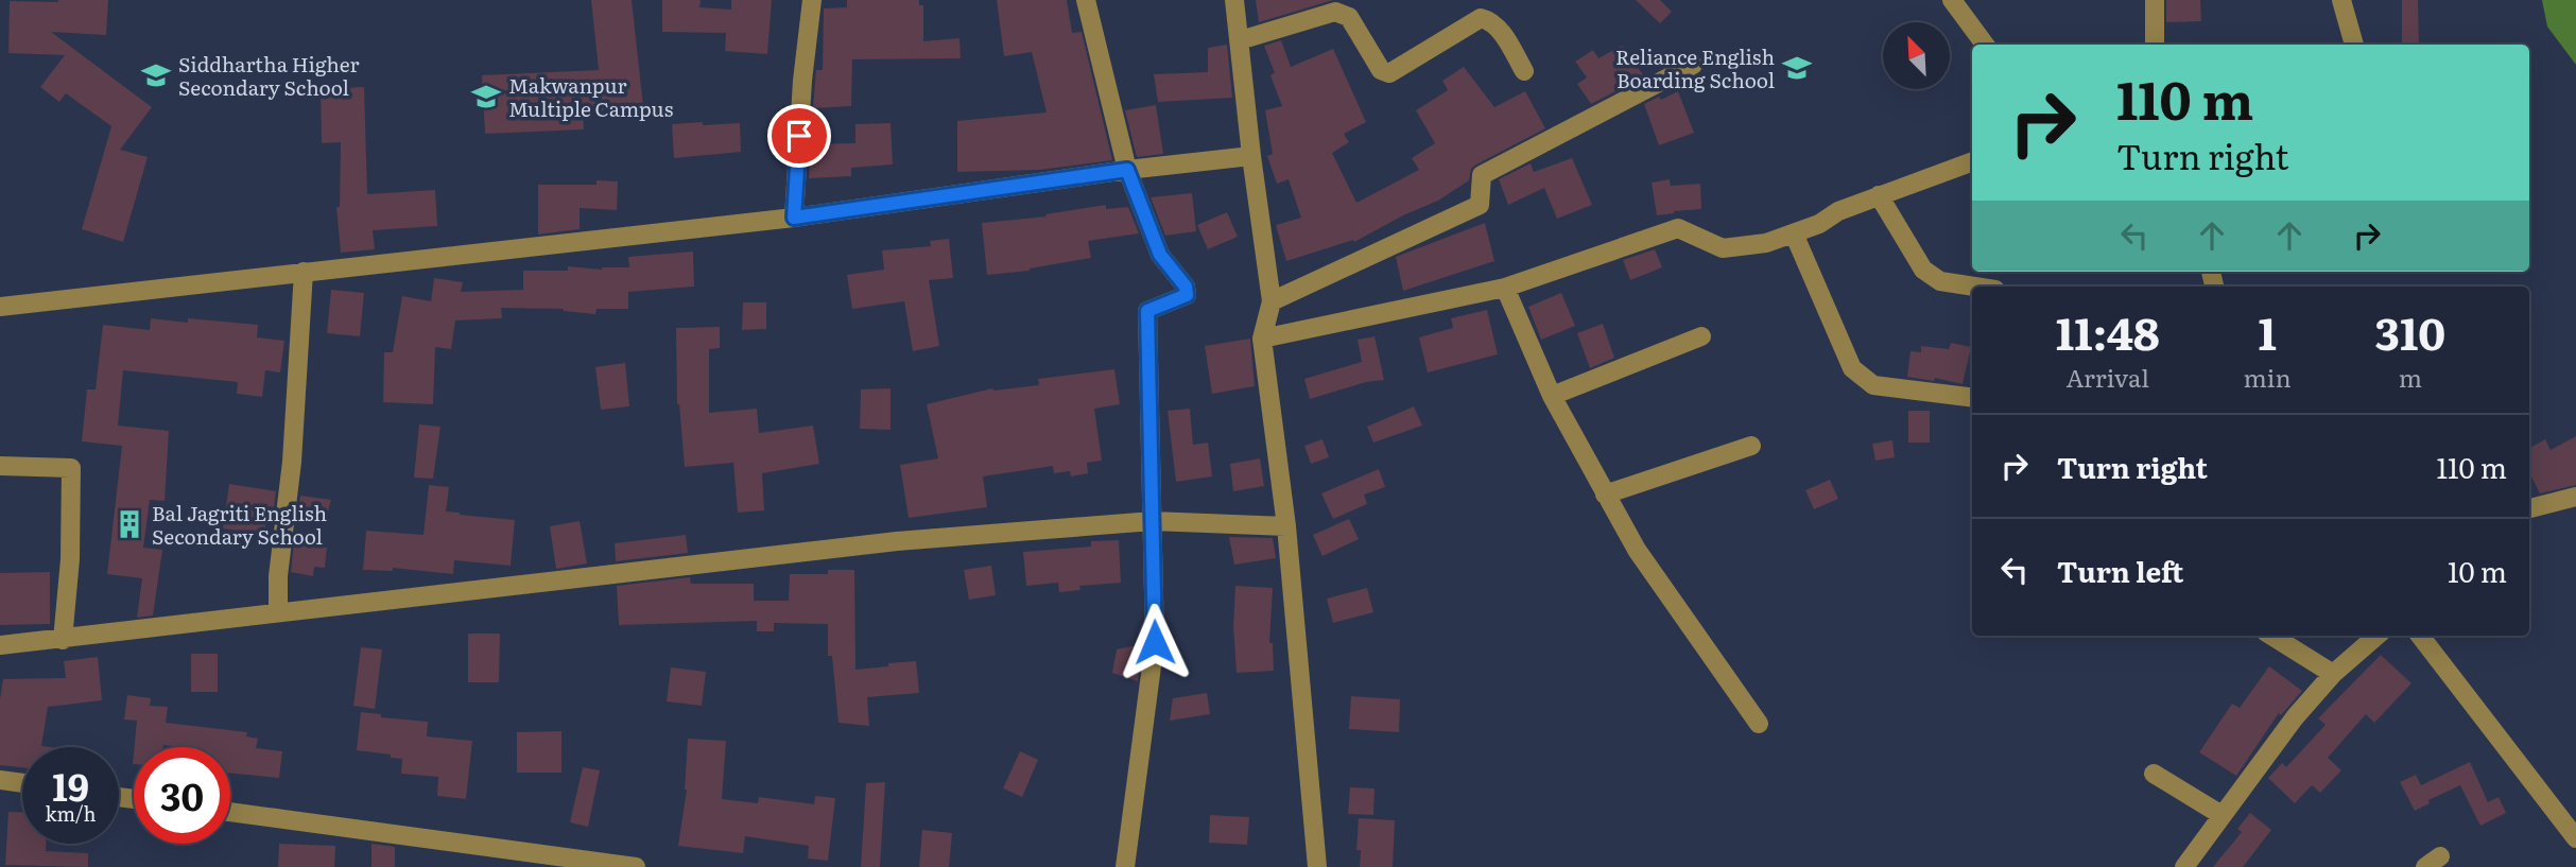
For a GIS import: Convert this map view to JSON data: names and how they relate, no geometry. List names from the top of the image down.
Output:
{
  "places": {
    "school or university": ["Reliance English Boarding School", "Siddhartha Higher Secondary School", "Makwanpur Multiple Campus"],
    "building": ["Bal Jagriti English Secondary School"]
  },
  "north": "top left",
  "page": {
    "turn": ["110 m", "Turn right"],
    "eta": [
      "11:48",
      "Arrival",
      "1",
      "min",
      "310",
      "m"
    ],
    "list": [
      {
        "name": "Turn right",
        "value": "110 m"
      },
      {
        "name": "Turn left",
        "value": "10 m"
      }
    ],
    "speed": "19 km/h",
    "limit": "30"
  }
}
